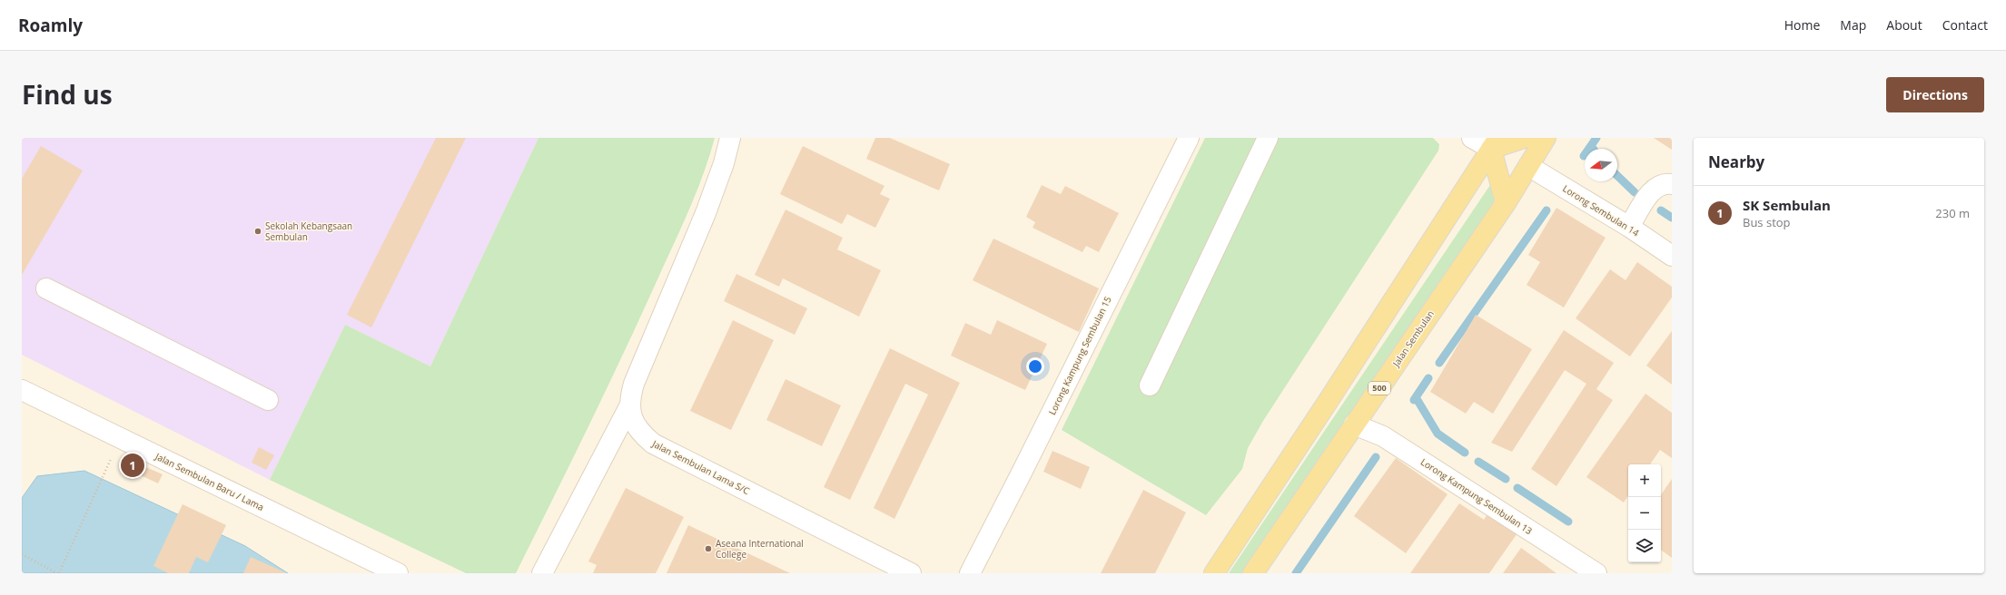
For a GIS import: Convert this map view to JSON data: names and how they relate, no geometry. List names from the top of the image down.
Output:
{
  "streets": {
    "main road": ["Jalan Sembulan", "500"],
    "street": [
      "Lorong Sembulan 14",
      "Lorong Kampung Sembulan 15",
      "Jalan Sembulan Lama S/C",
      "Jalan Sembulan Baru / Lama",
      "Lorong Kampung Sembulan 13"
    ]
  },
  "crossings": [
    ["Lorong Sembulan 14", "Jalan Sembulan"],
    ["Jalan Sembulan", "Lorong Kampung Sembulan 13"]
  ],
  "places": ["Sekolah Kebangsaan Sembulan", "Aseana International College"],
  "north": "left",
  "page": {
    "header": "Roamly",
    "nav": [
      "Home",
      "Map",
      "About",
      "Contact"
    ],
    "title": "Find us",
    "buttons": "Directions",
    "heading": "Nearby",
    "list": [
      {
        "mark": "1",
        "name": "SK Sembulan",
        "note": "Bus stop",
        "value": "230 m"
      }
    ],
    "pins": "1",
    "map_buttons": ["+", "−"]
  }
}
